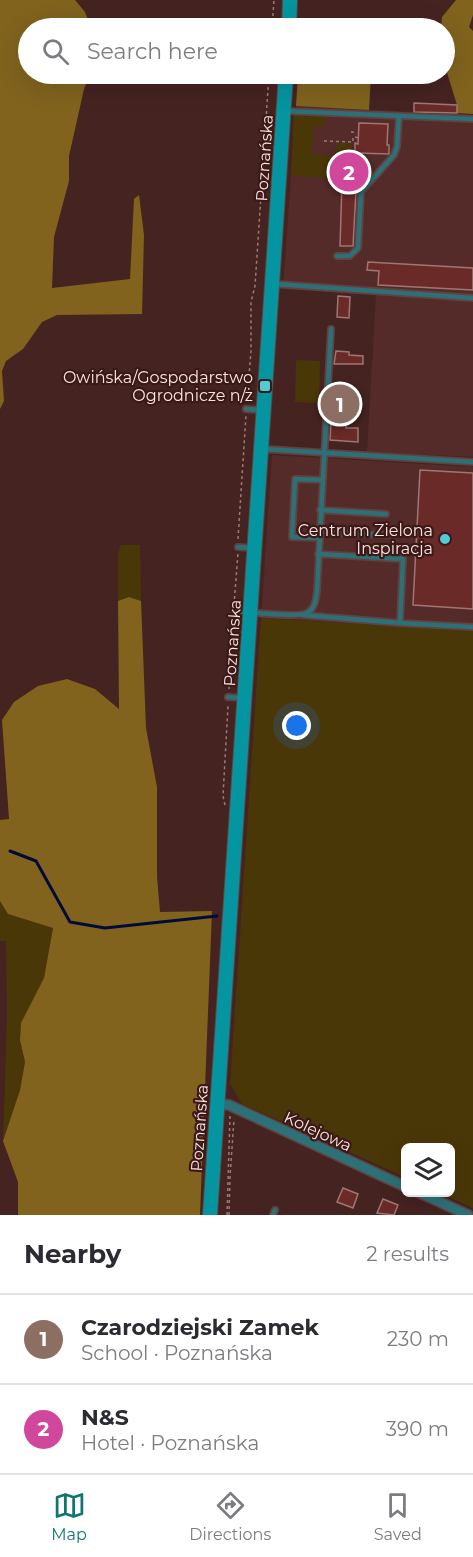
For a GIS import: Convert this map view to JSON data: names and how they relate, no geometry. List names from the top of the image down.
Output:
{
  "streets": {
    "main road": ["Poznańska"],
    "street": ["Kolejowa"]
  },
  "crossings": [
    ["Poznańska", "Kolejowa"]
  ],
  "places": {
    "transit": ["Owińska/Gospodarstwo Ogrodnicze n/ż"],
    "other": ["Centrum Zielona Inspiracja"]
  },
  "page": {
    "search": "Search here",
    "pins": ["2", "1"],
    "heading": ["Nearby", "2 results"],
    "list": [
      {
        "mark": "1",
        "name": "Czarodziejski Zamek",
        "note": "School · Poznańska",
        "value": "230 m"
      },
      {
        "mark": "2",
        "name": "N&S",
        "note": "Hotel · Poznańska",
        "value": "390 m"
      }
    ],
    "nav": ["Map", "Directions", "Saved"]
  }
}
